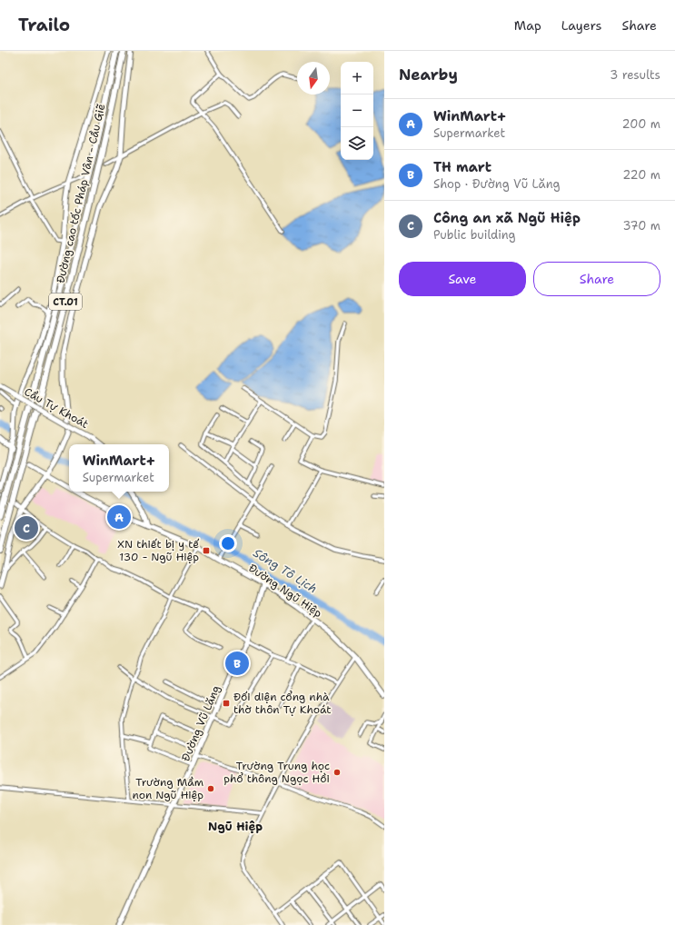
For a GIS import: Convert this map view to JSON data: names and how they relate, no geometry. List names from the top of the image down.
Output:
{
  "streets": {
    "highway": ["Đường cao tốc Pháp Vân - Cầu Giẽ", "CT.01"],
    "street": ["Cầu Tự Khoát", "Đường Ngũ Hiệp", "Đường Vũ Lăng"]
  },
  "crossings": [
    ["Đường Ngũ Hiệp", "Đường Vũ Lăng"]
  ],
  "districts": ["Ngũ Hiệp"],
  "water": ["Sông Tô Lịch"],
  "places": {
    "transit": ["XN thiết bị y tế 130 - Ngũ Hiệp", "Đối diện cổng nhà thờ thôn Tự Khoát"],
    "other": ["Trường Trung học phổ thông Ngọc Hồi", "Trường Mầm non Ngũ Hiệp"]
  },
  "north": "bottom",
  "page": {
    "header": "Trailo",
    "nav": ["Map", "Layers", "Share"],
    "heading": ["Nearby", "3 results"],
    "map_buttons": ["+", "−"],
    "list": [
      {
        "mark": "A",
        "name": "WinMart+",
        "note": "Supermarket",
        "value": "200 m"
      },
      {
        "mark": "B",
        "name": "TH mart",
        "note": "Shop · Đường Vũ Lăng",
        "value": "220 m"
      },
      {
        "mark": "C",
        "name": "Công an xã Ngũ Hiệp",
        "note": "Public building",
        "value": "370 m"
      }
    ],
    "buttons": ["Save", "Share"],
    "popup": ["WinMart+", "Supermarket"],
    "pins": ["A", "C", "B"]
  }
}
